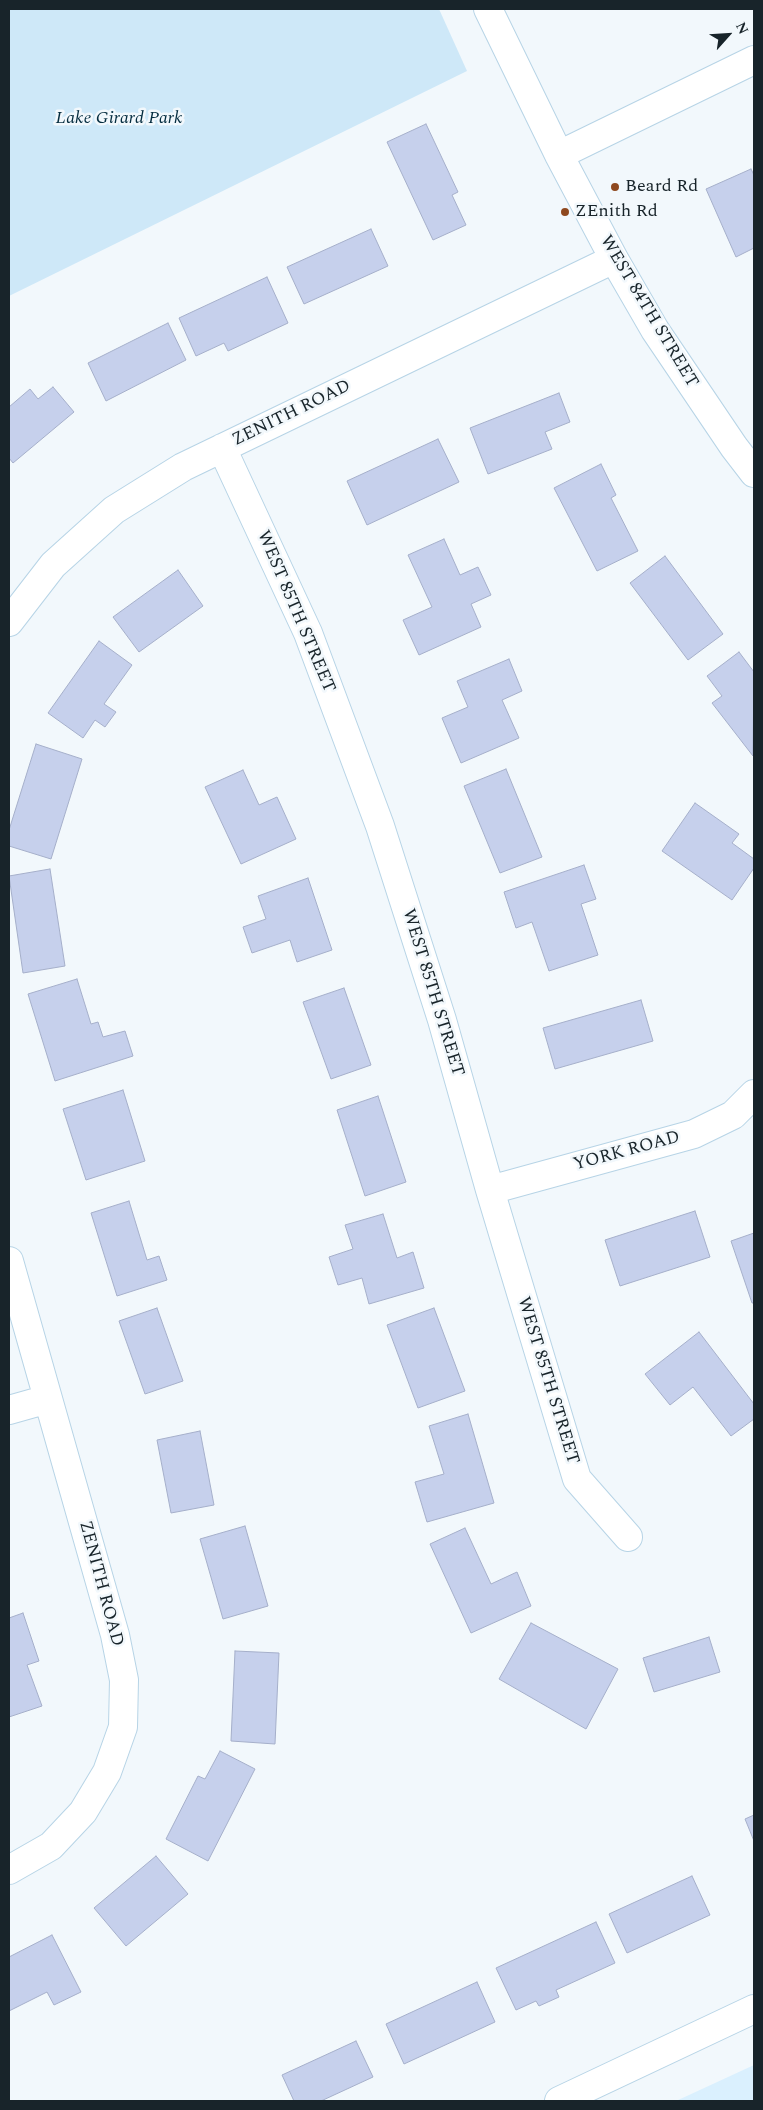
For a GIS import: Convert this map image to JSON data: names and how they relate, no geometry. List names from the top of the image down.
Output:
{
  "streets": {
    "street": [
      "WEST 84TH STREET",
      "ZENITH ROAD",
      "WEST 85TH STREET",
      "YORK ROAD"
    ]
  },
  "crossings": [
    ["WEST 84TH STREET", "ZENITH ROAD"],
    ["ZENITH ROAD", "WEST 85TH STREET"],
    ["WEST 85TH STREET", "YORK ROAD"]
  ],
  "parks": ["Lake Girard Park"],
  "places": ["Beard Rd", "ZEnith Rd"],
  "north": "top right"
}
